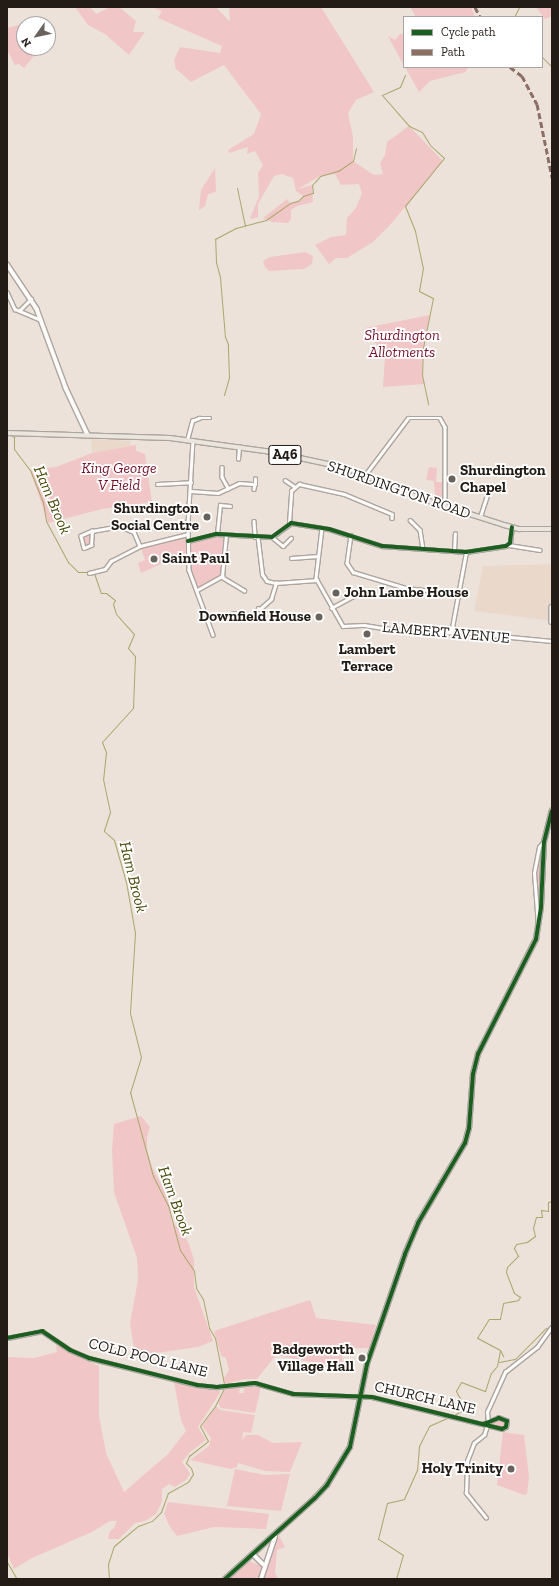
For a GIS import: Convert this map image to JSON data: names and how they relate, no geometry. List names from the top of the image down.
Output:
{
  "streets": {
    "main road": ["A46", "SHURDINGTON ROAD"],
    "street": ["LAMBERT AVENUE", "COLD POOL LANE", "CHURCH LANE"]
  },
  "crossings": [
    ["COLD POOL LANE", "CHURCH LANE"]
  ],
  "water": ["Ham Brook"],
  "parks": ["Shurdington Allotments", "King George V Field"],
  "places": [
    "Shurdington Chapel",
    "Shurdington Social Centre",
    "Saint Paul",
    "John Lambe House",
    "Downfield House",
    "Lambert Terrace",
    "Badgeworth Village Hall",
    "Holy Trinity"
  ],
  "legend": ["Cycle path", "Path"],
  "north": "bottom left"
}
